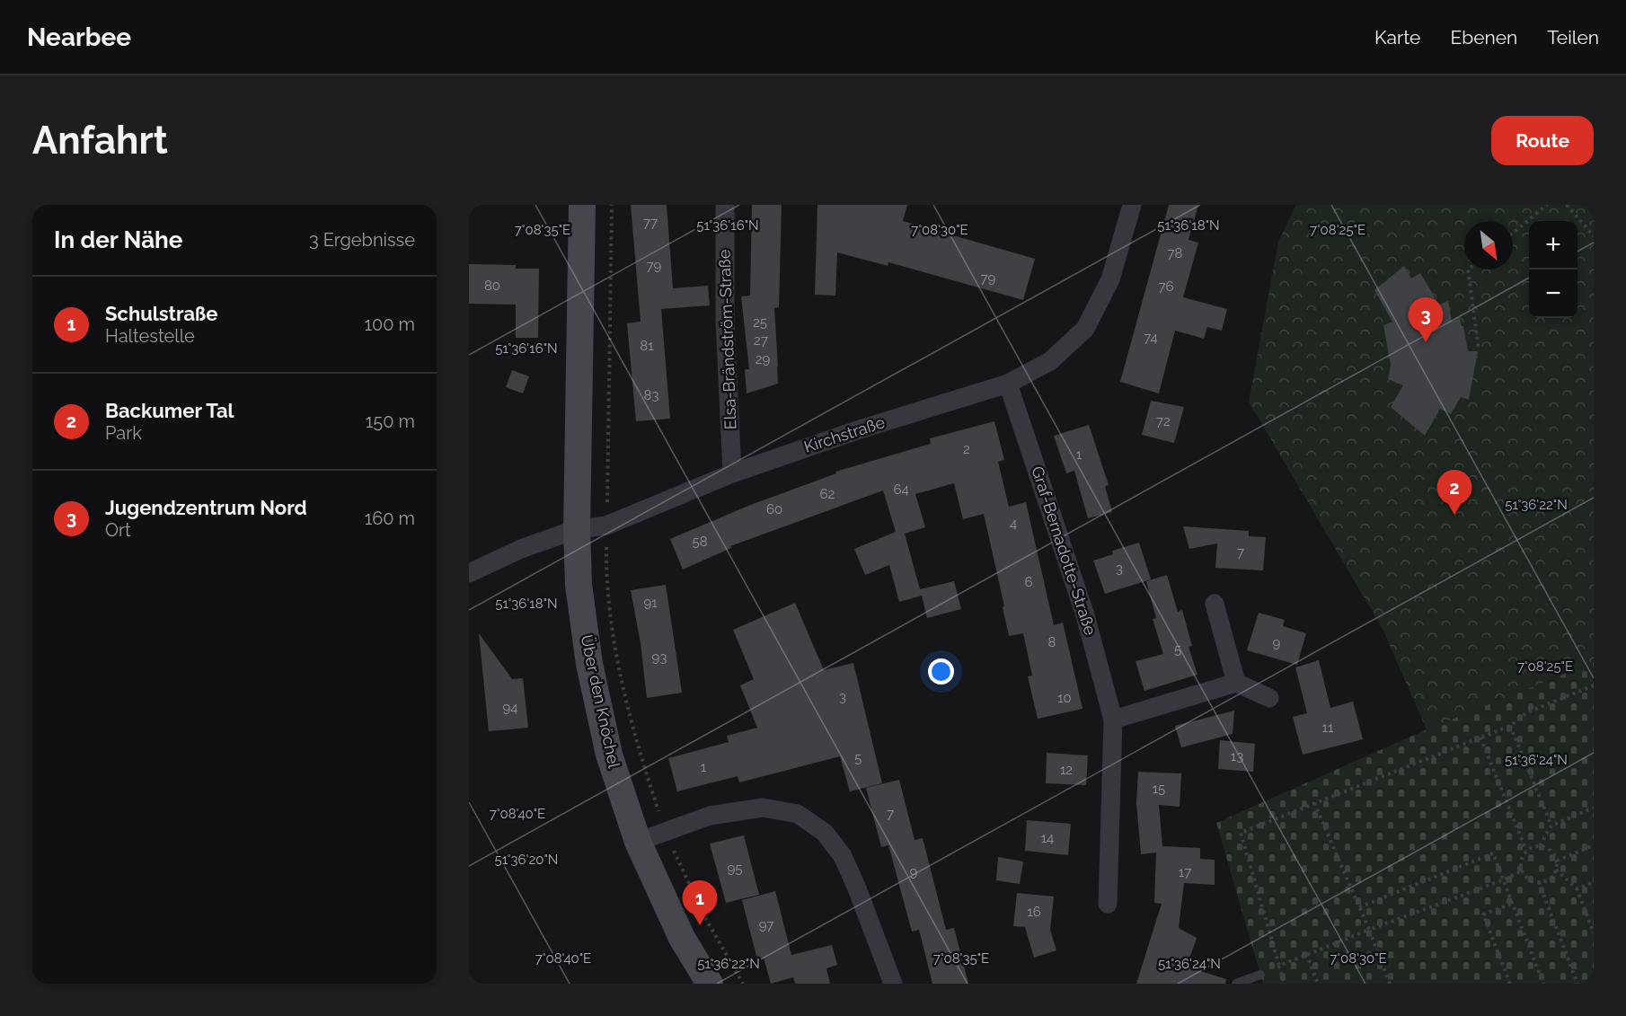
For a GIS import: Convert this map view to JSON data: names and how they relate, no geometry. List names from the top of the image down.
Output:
{
  "streets": {
    "main road": ["Über den Knöchel"],
    "street": ["Elsa-Brändström-Straße", "Kirchstraße", "Graf-Bernadotte-Straße"]
  },
  "crossings": [
    ["Elsa-Brändström-Straße", "Kirchstraße"],
    ["Kirchstraße", "Graf-Bernadotte-Straße"],
    ["Kirchstraße", "Über den Knöchel"]
  ],
  "house_numbers": [
    "77",
    "78",
    "79",
    "79",
    "80",
    "76",
    "25",
    "74",
    "27",
    "81",
    "29",
    "83",
    "72",
    "2",
    "1",
    "64",
    "62",
    "60",
    "4",
    "58",
    "7",
    "3",
    "6",
    "91",
    "8",
    "9",
    "5",
    "93",
    "3",
    "10",
    "94",
    "11",
    "13",
    "5",
    "1",
    "12",
    "15",
    "7",
    "14",
    "95",
    "9",
    "17",
    "16",
    "97"
  ],
  "north": "bottom right",
  "page": {
    "header": "Nearbee",
    "nav": ["Karte", "Ebenen", "Teilen"],
    "buttons": "Route",
    "title": "Anfahrt",
    "heading": ["In der Nähe", "3 Ergebnisse"],
    "map_buttons": ["+", "−"],
    "list": [
      {
        "mark": "1",
        "name": "Schulstraße",
        "note": "Haltestelle",
        "value": "100 m"
      },
      {
        "mark": "2",
        "name": "Backumer Tal",
        "note": "Park",
        "value": "150 m"
      },
      {
        "mark": "3",
        "name": "Jugendzentrum Nord",
        "note": "Ort",
        "value": "160 m"
      }
    ],
    "pins": ["3", "2", "1"]
  },
  "coordinates": [
    "51°36'16\"N",
    "51°36'18\"N",
    "7°08'35\"E",
    "7°08'30\"E",
    "7°08'25\"E",
    "51°36'22\"N",
    "51°36'24\"N",
    "7°08'40\"E",
    "51°36'20\"N"
  ]
}
